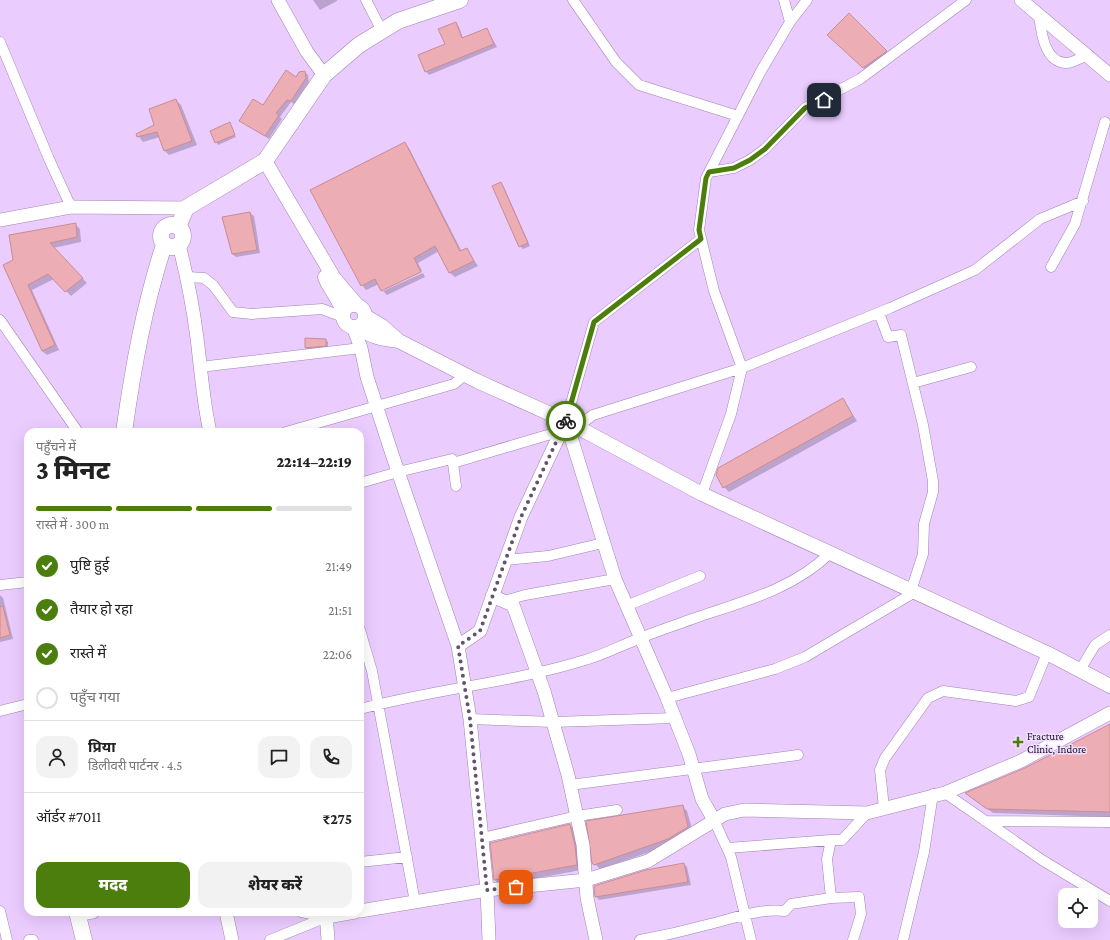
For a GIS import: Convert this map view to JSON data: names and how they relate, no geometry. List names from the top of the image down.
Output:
{
  "places": {
    "health": ["Fracture Clinic, Indore"]
  },
  "page": {
    "heading": ["3 मिनट", "पहुँचने में", "22:14–22:19"],
    "panel": [
      "प्रिया",
      "डिलीवरी पार्टनर · 4.5",
      "ऑर्डर #7011",
      "₹275"
    ],
    "bar": "रास्ते में · 300 m",
    "list": [
      ["पुष्टि हुई", "21:49"],
      ["तैयार हो रहा", "21:51"],
      ["रास्ते में", "22:06"],
      "पहुँच गया"
    ],
    "buttons": ["मदद", "शेयर करें"]
  }
}
